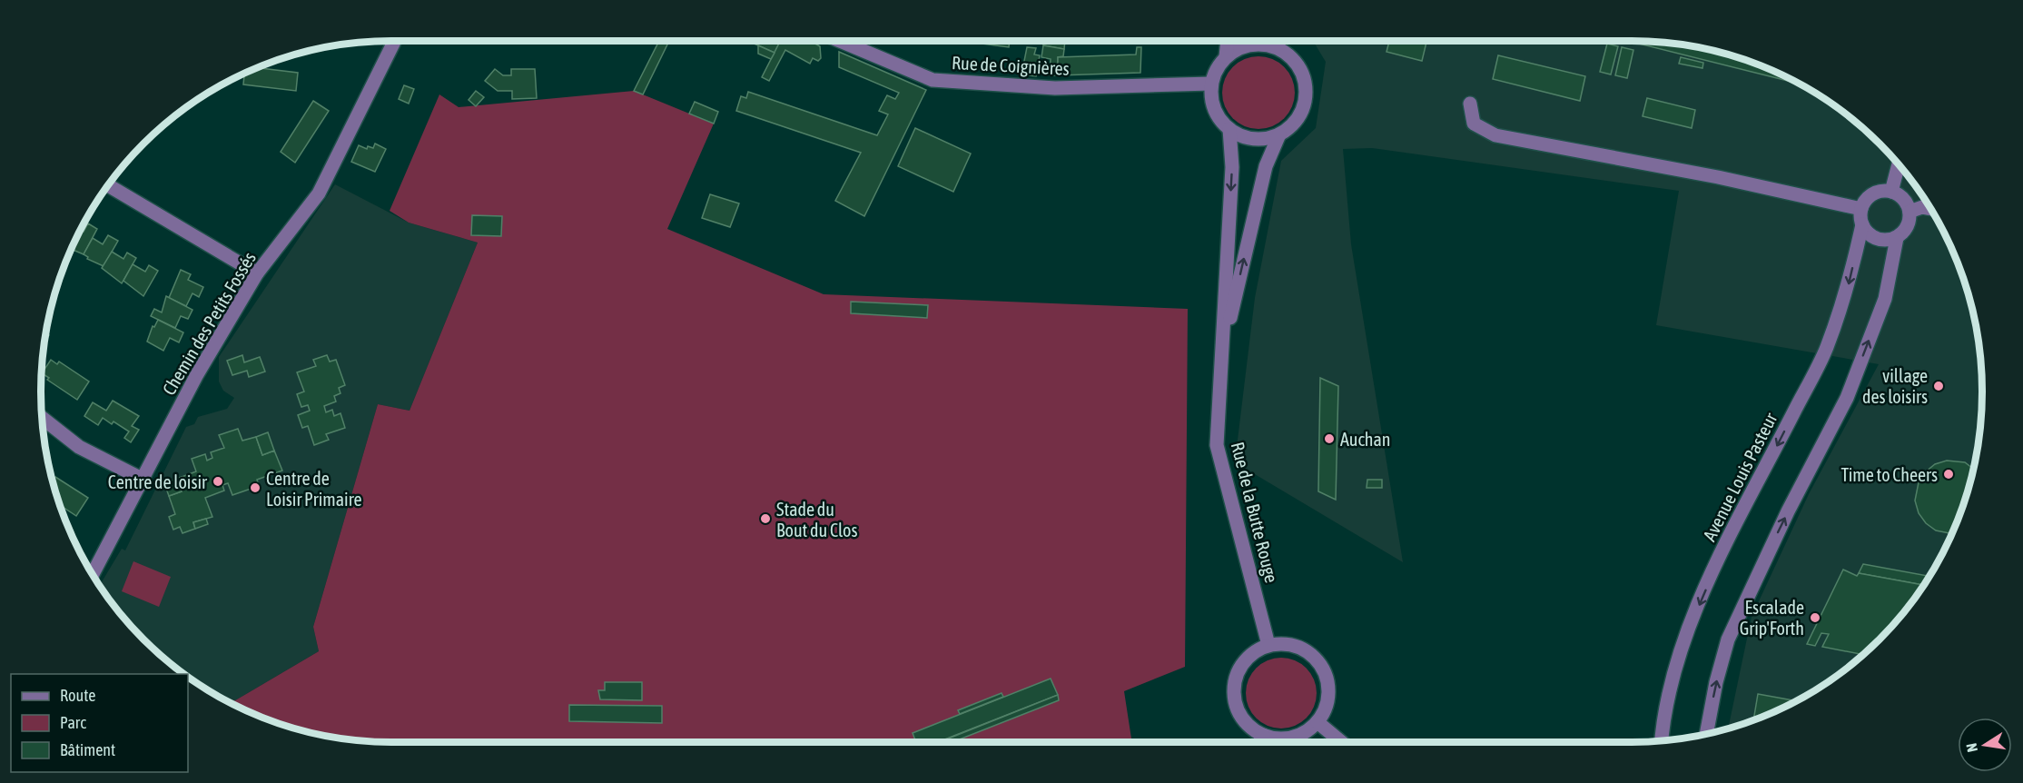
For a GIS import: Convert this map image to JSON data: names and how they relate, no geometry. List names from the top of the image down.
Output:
{
  "streets": {
    "street": [
      "Rue de Coignières",
      "Chemin des Petits Fossés",
      "Avenue Louis Pasteur",
      "Rue de la Butte Rouge"
    ]
  },
  "crossings": [
    ["Rue de Coignières", "Rue de la Butte Rouge"]
  ],
  "places": [
    "village des loisirs",
    "Auchan",
    "Time to Cheers",
    "Centre de loisir",
    "Centre de Loisir Primaire",
    "Stade du Bout du Clos",
    "Escalade Grip'Forth"
  ],
  "legend": ["Route", "Parc", "Bâtiment"],
  "north": "left"
}
